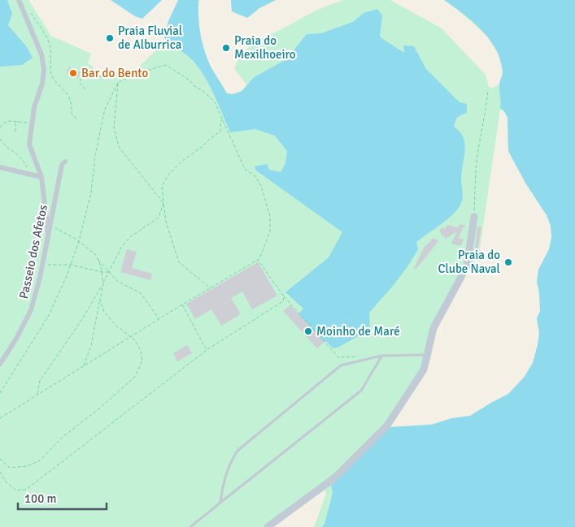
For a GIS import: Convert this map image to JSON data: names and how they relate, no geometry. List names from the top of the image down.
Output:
{
  "streets": {
    "street": ["Passeio dos Afetos"]
  },
  "places": [
    "Praia Fluvial de Alburrica",
    "Praia do Mexilhoeiro",
    "Bar do Bento",
    "Praia do Clube Naval",
    "Moinho de Maré"
  ],
  "scale_bar": "100 m"
}
